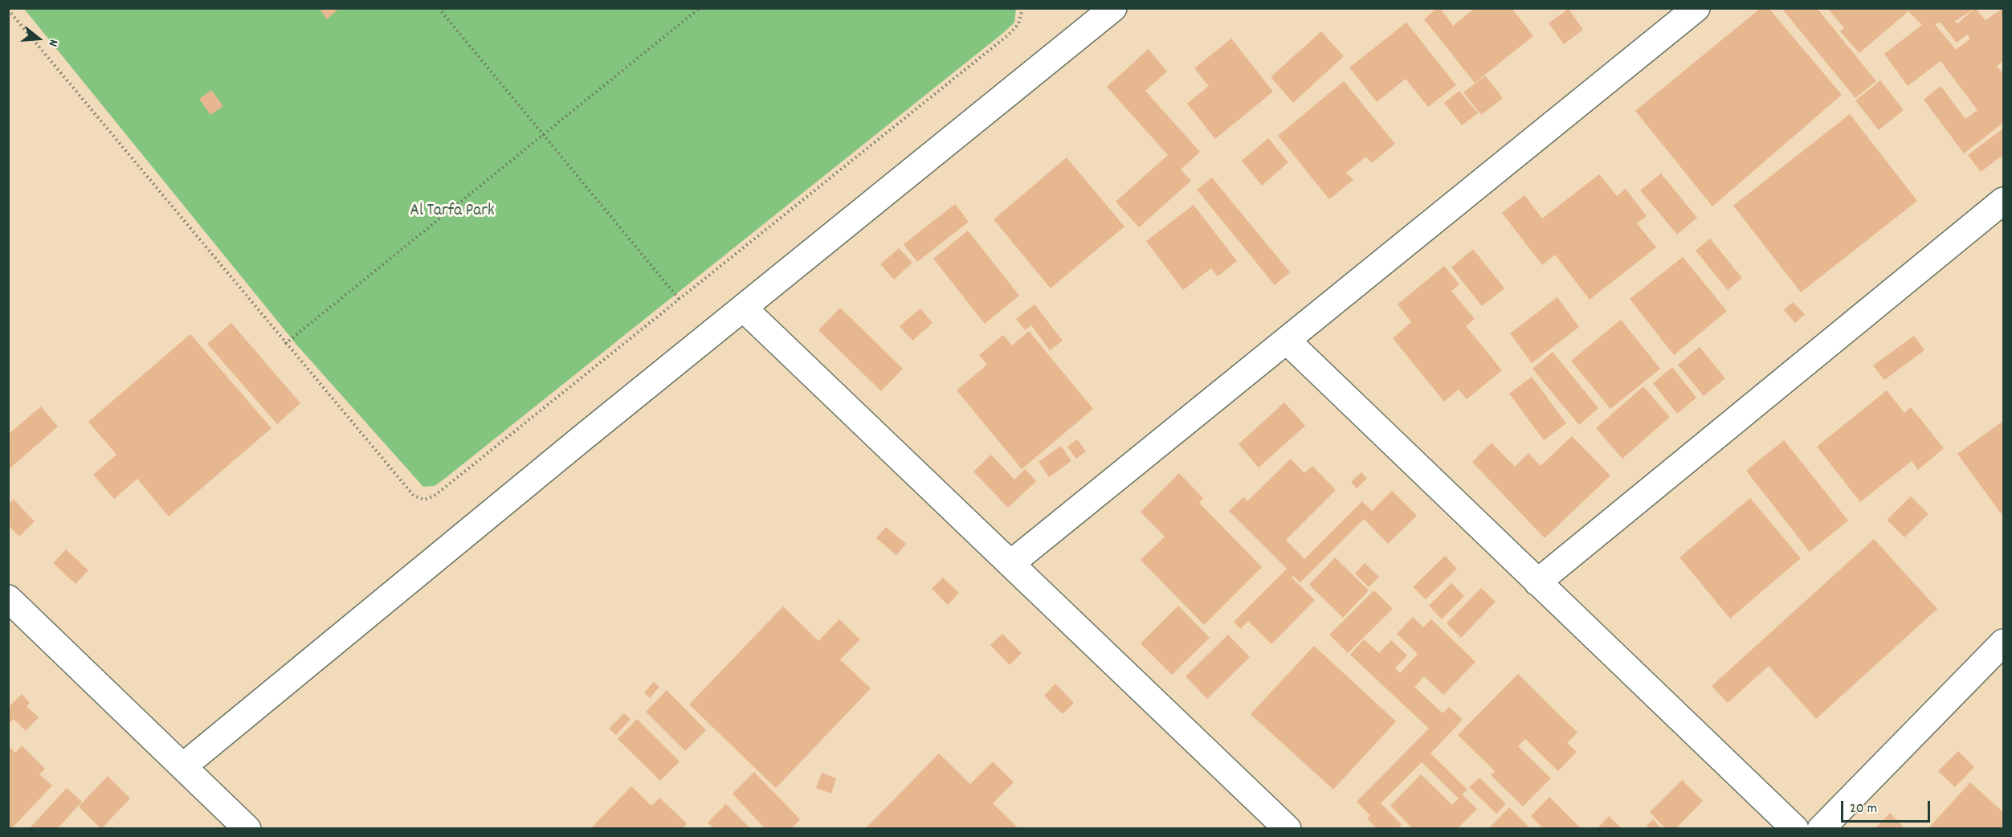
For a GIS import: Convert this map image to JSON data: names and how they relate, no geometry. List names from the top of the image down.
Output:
{
  "parks": ["Al Tarfa Park"],
  "scale_bar": "20 m",
  "north": "right"
}
